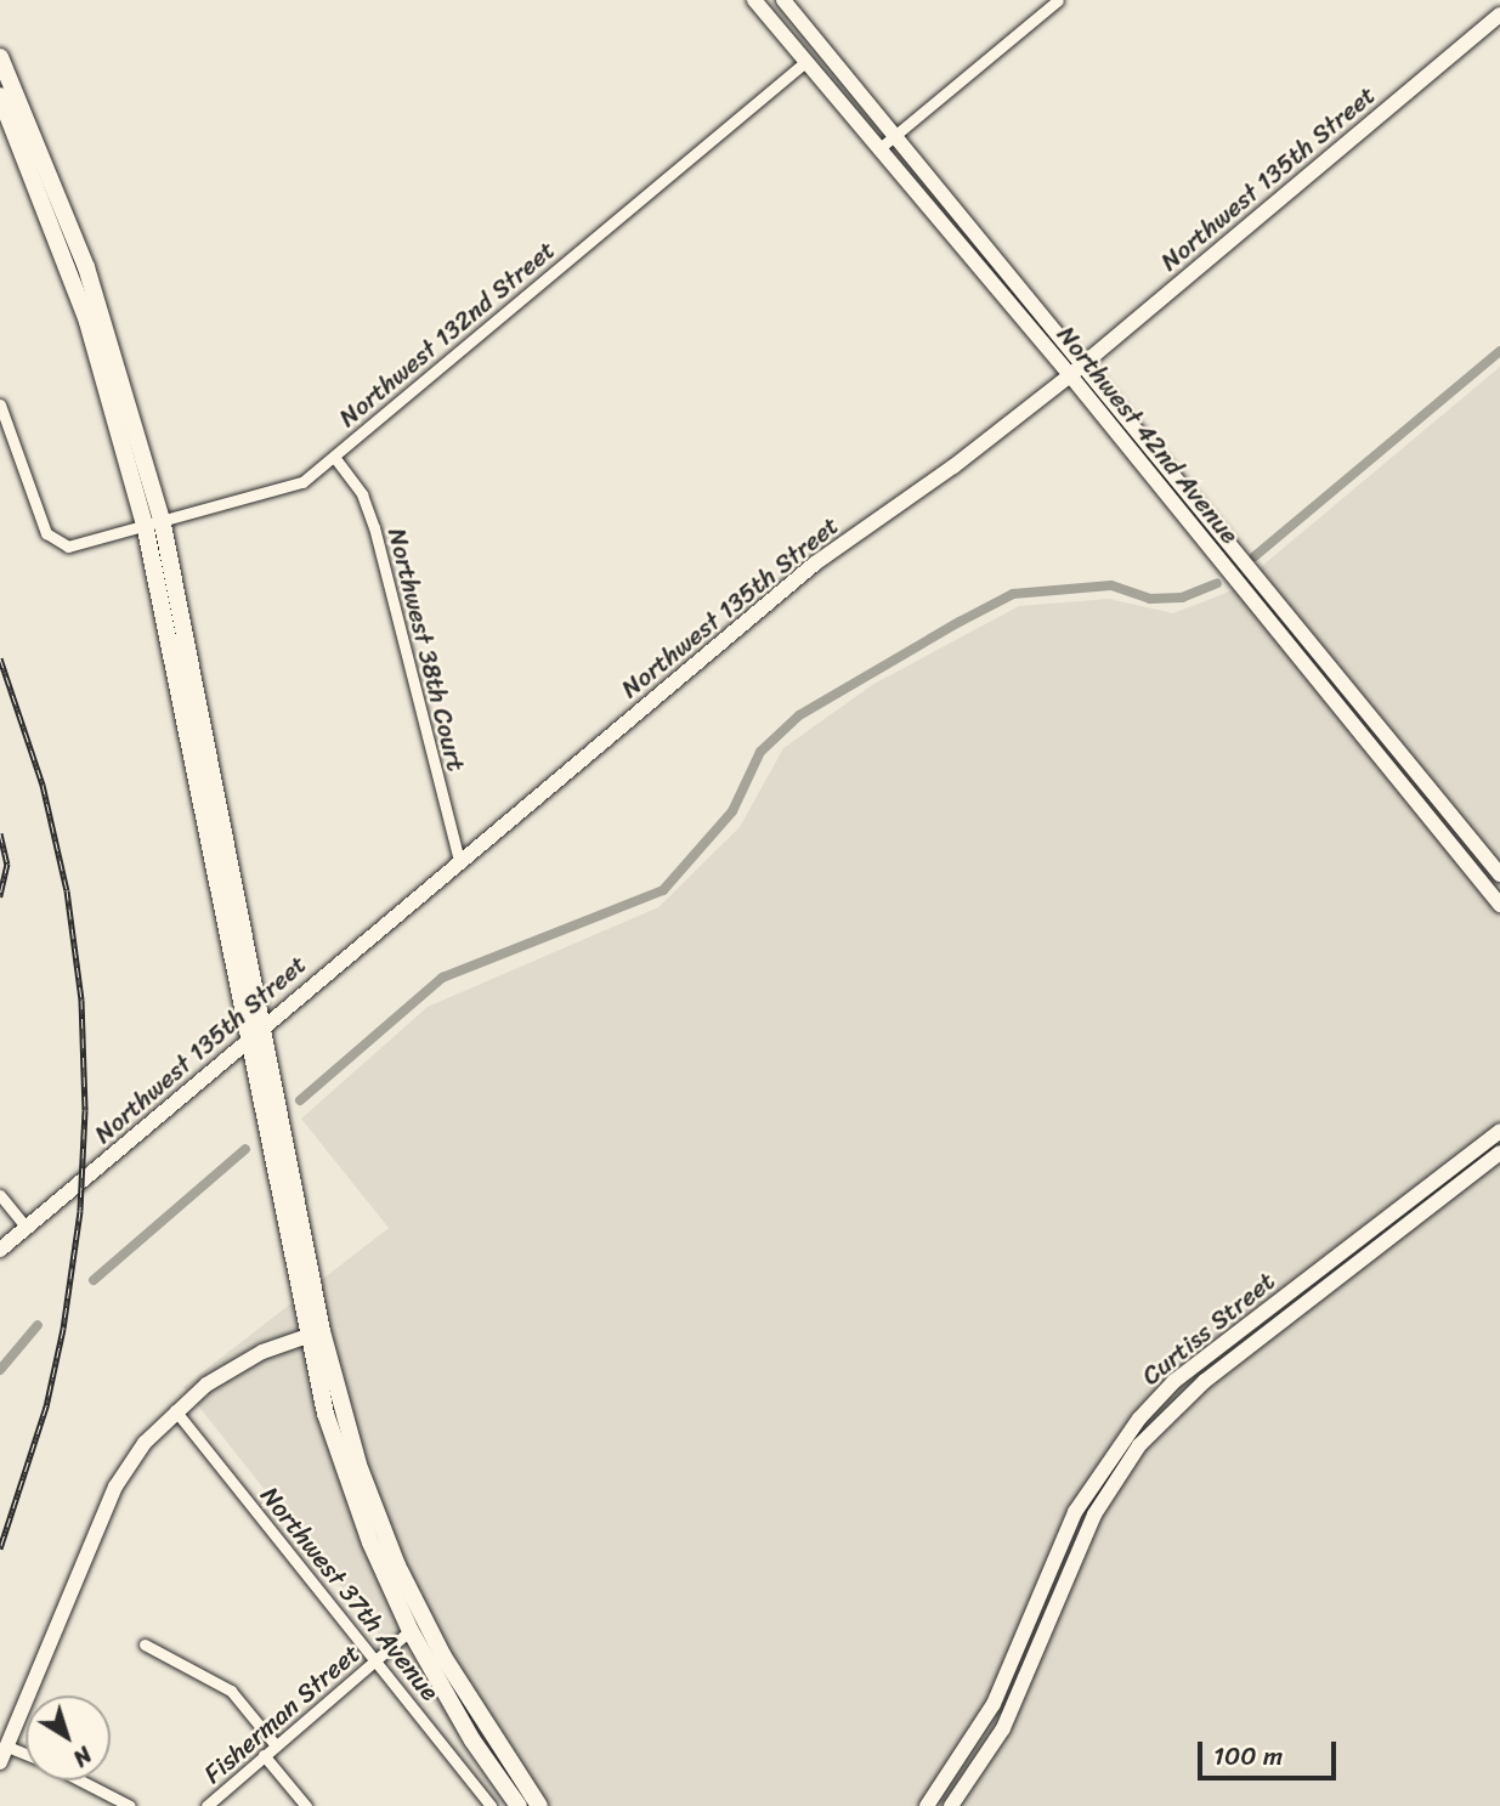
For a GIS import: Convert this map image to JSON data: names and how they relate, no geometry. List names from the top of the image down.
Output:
{
  "streets": {
    "street": [
      "Northwest 135th Street",
      "Northwest 132nd Street",
      "Northwest 42nd Avenue",
      "Northwest 38th Court",
      "Curtiss Street",
      "Northwest 37th Avenue",
      "Fisherman Street"
    ]
  },
  "crossings": [
    ["Northwest 135th Street", "Northwest 42nd Avenue"],
    ["Northwest 135th Street", "Northwest 38th Court"],
    ["Northwest 132nd Street", "Northwest 42nd Avenue"],
    ["Northwest 132nd Street", "Northwest 38th Court"],
    ["Northwest 37th Avenue", "Fisherman Street"]
  ],
  "scale_bar": "100 m",
  "north": "bottom right"
}
